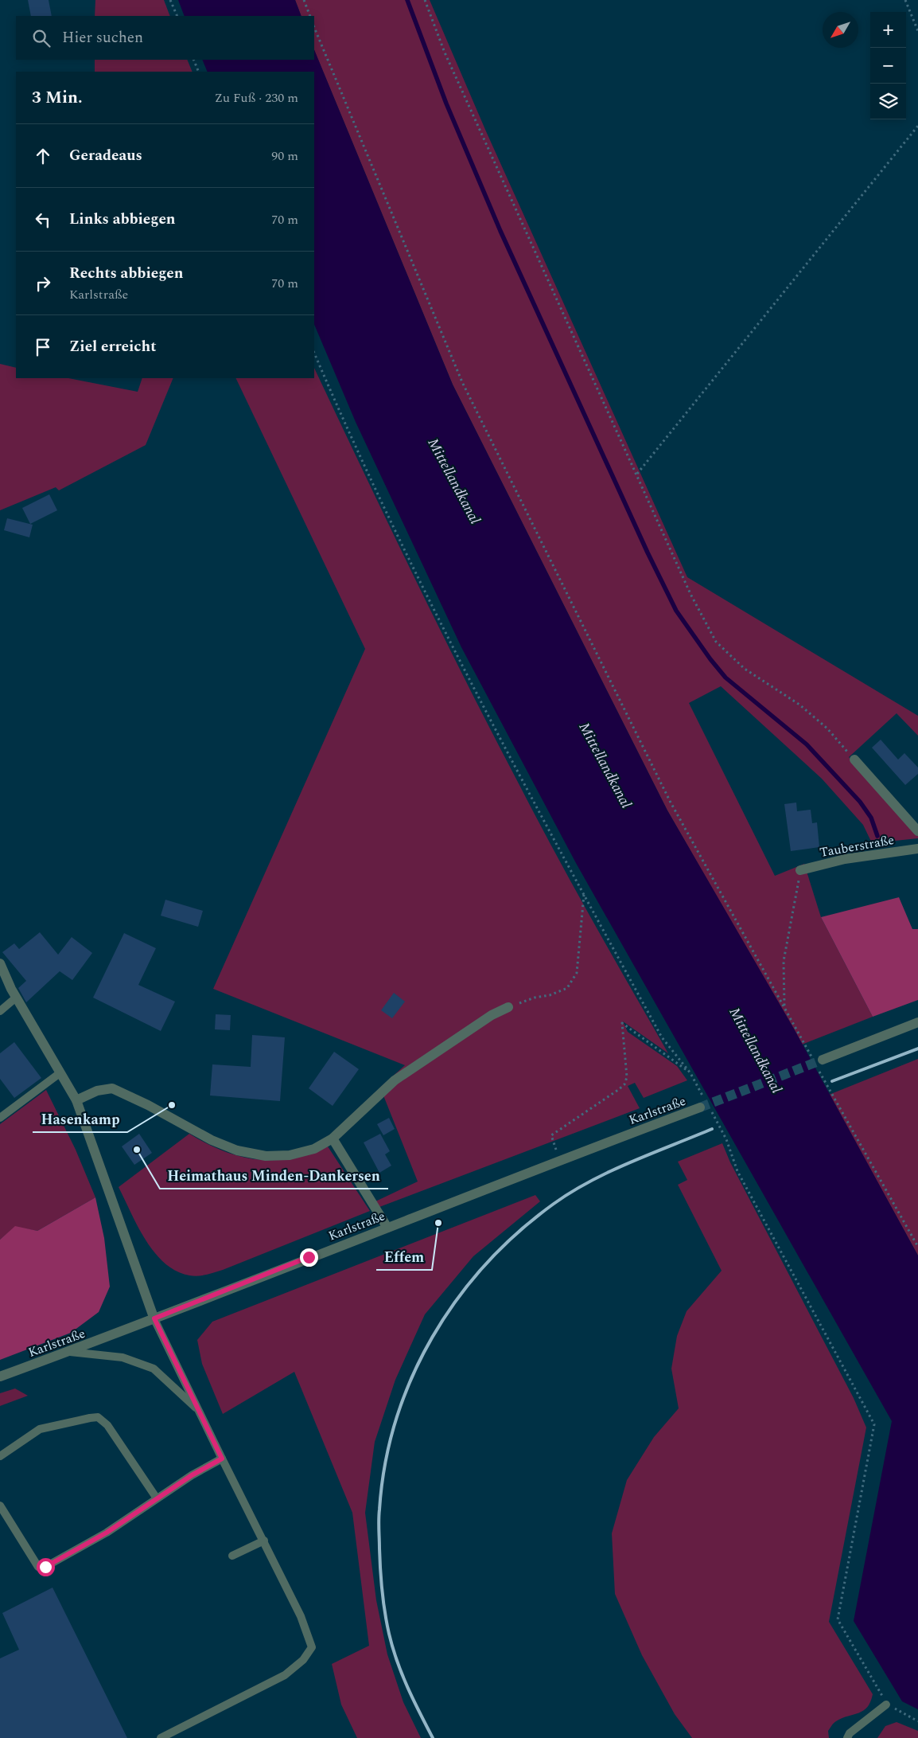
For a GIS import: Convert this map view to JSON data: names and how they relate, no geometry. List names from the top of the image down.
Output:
{
  "streets": {
    "street": ["Tauberstraße", "Karlstraße"]
  },
  "water": ["Mittellandkanal"],
  "places": ["Hasenkamp", "Heimathaus Minden-Dankersen", "Effem"],
  "north": "bottom left",
  "page": {
    "map_buttons": ["+", "−"],
    "search": "Hier suchen",
    "heading": ["3 Min.", "Zu Fuß · 230 m"],
    "list": [
      ["Geradeaus", "90 m"],
      ["Links abbiegen", "70 m"],
      ["Rechts abbiegen", "Karlstraße", "70 m"],
      "Ziel erreicht"
    ]
  }
}
